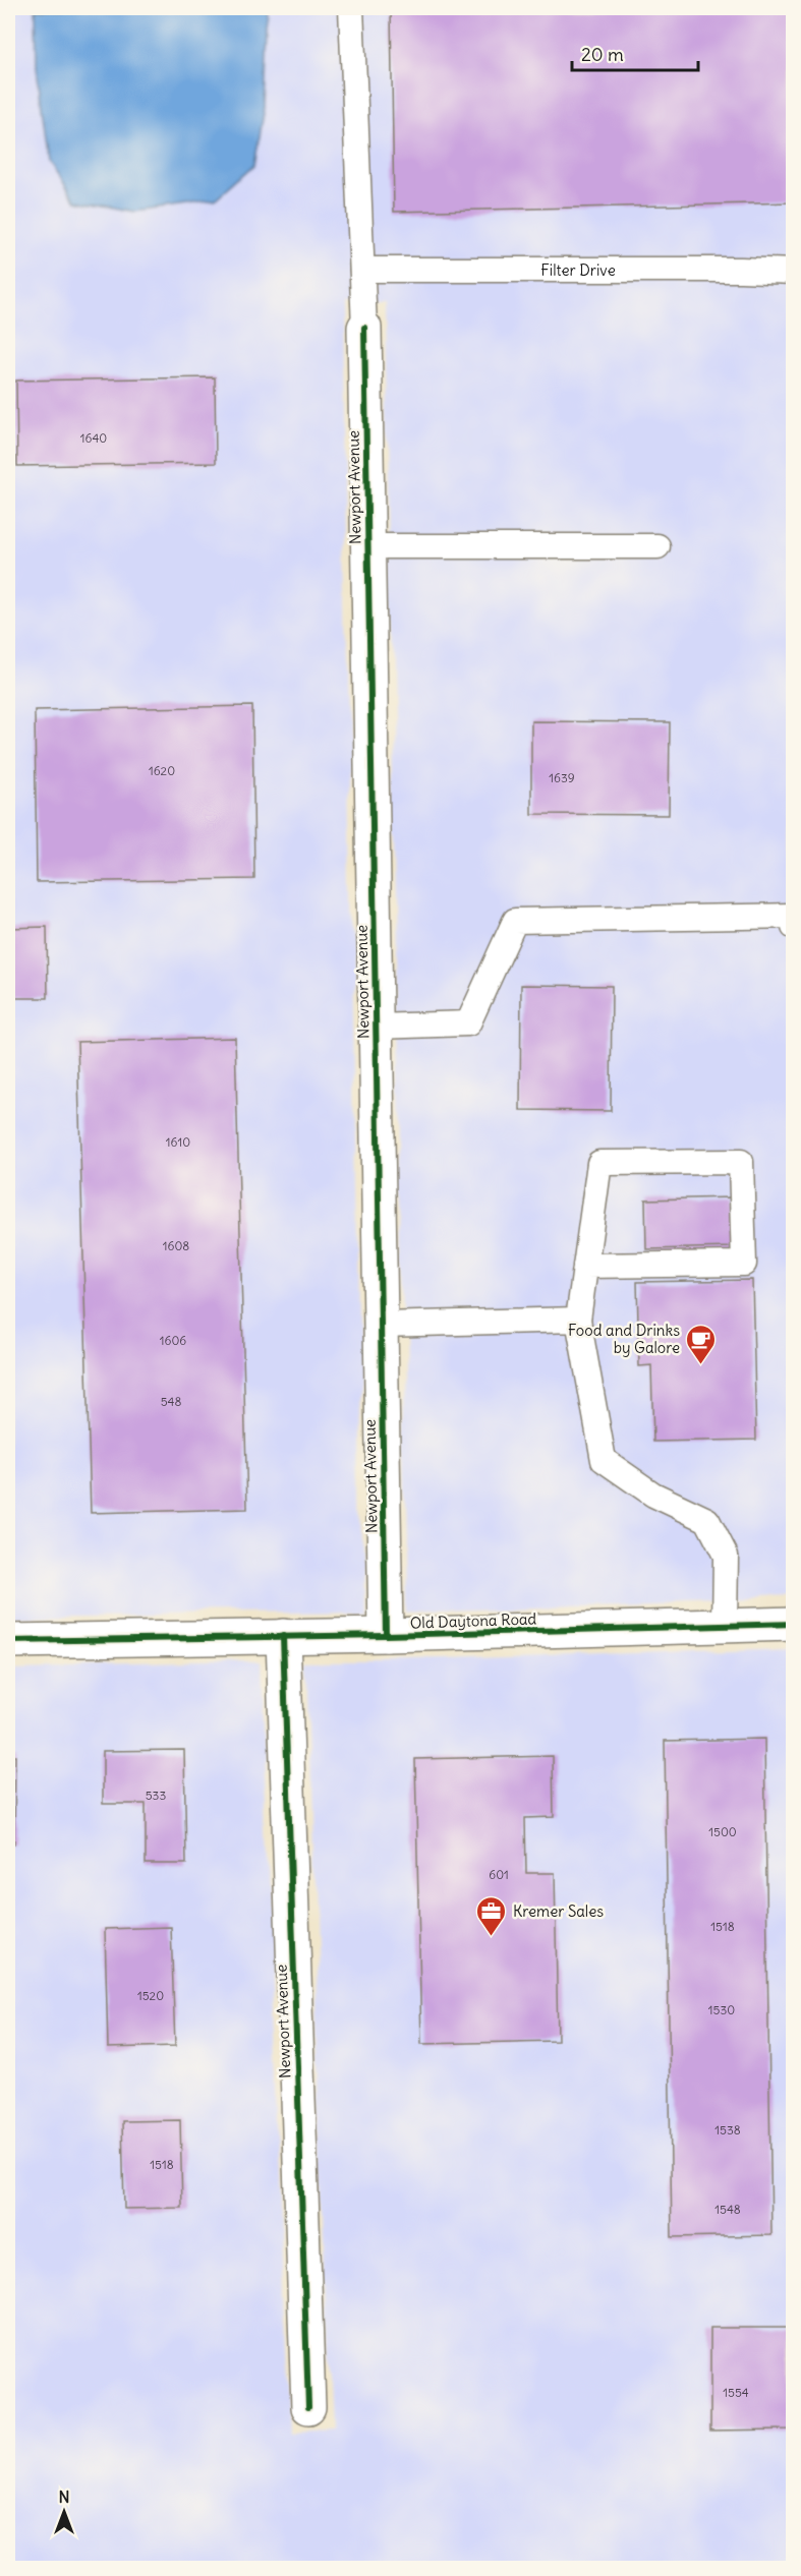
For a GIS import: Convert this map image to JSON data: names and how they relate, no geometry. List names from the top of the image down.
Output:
{
  "streets": {
    "street": ["Newport Avenue", "Old Daytona Road"],
    "lane": ["Filter Drive"]
  },
  "crossings": [
    ["Filter Drive", "Newport Avenue"],
    ["Newport Avenue", "Old Daytona Road"]
  ],
  "places": {
    "cafe": ["Food and Drinks by Galore"],
    "office": ["Kremer Sales"]
  },
  "house_numbers": [
    "1640",
    "1620",
    "1639",
    "1610",
    "1608",
    "1606",
    "548",
    "533",
    "1500",
    "601",
    "1518",
    "1520",
    "1530",
    "1538",
    "1518",
    "1548",
    "1554"
  ],
  "scale_bar": "20 m",
  "north": "top"
}
